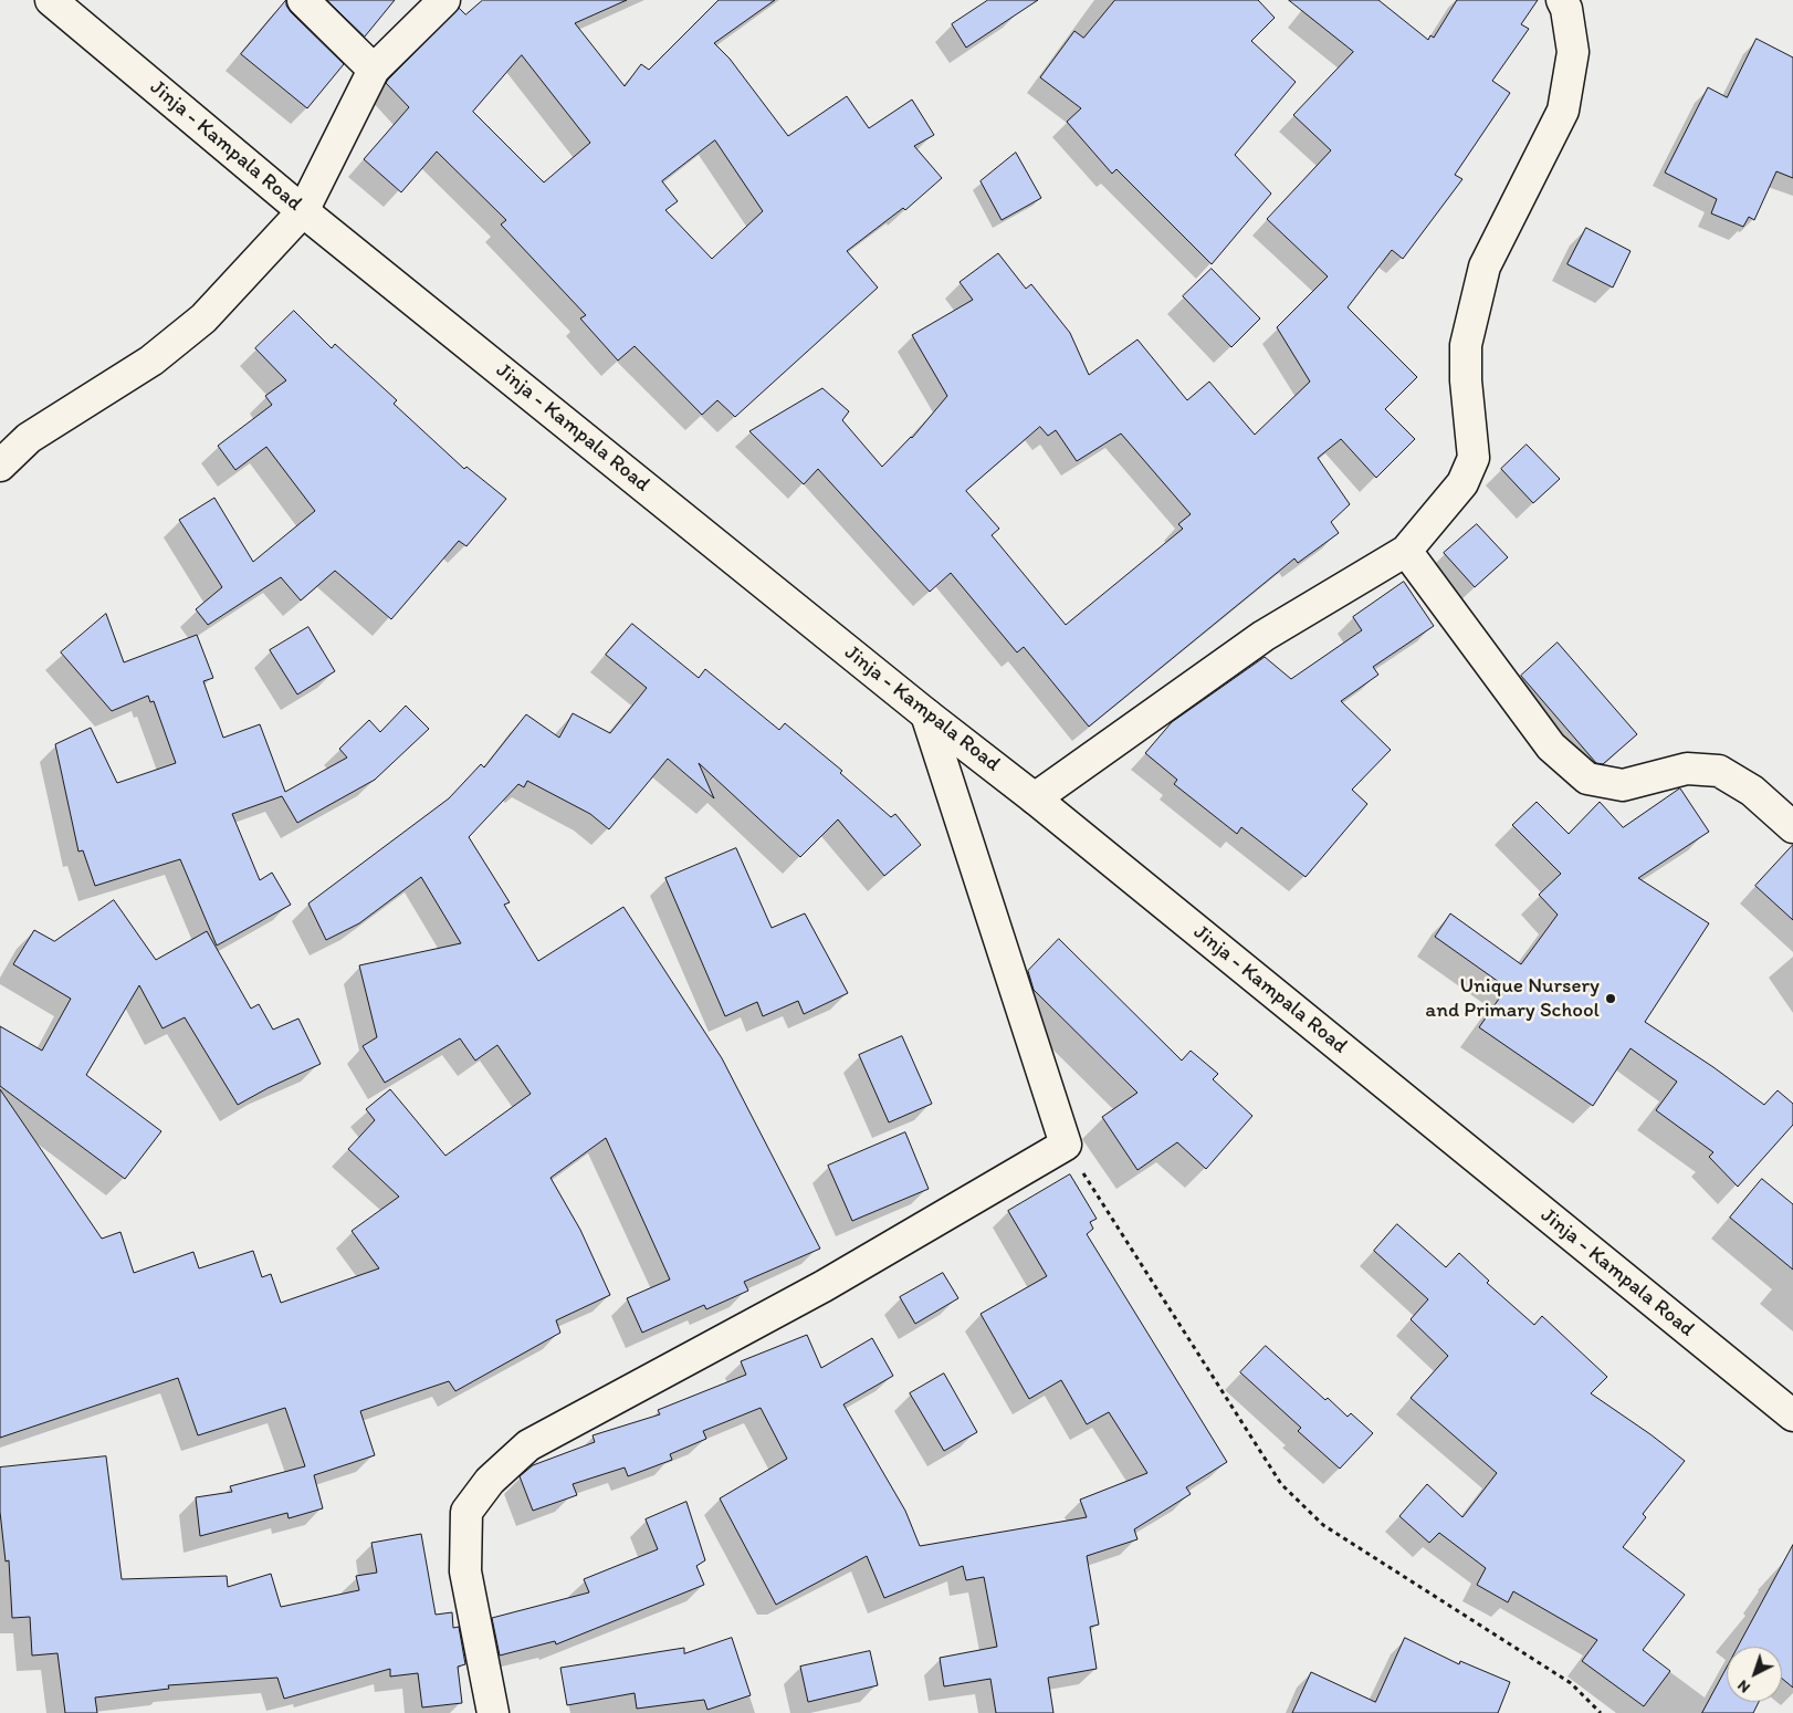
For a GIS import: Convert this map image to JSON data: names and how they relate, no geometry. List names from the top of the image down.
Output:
{
  "streets": {
    "main road": ["Jinja - Kampala Road"]
  },
  "places": ["Unique Nursery and Primary School"],
  "north": "bottom left"
}
